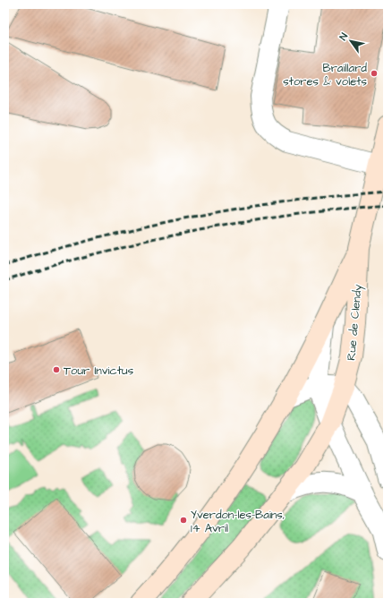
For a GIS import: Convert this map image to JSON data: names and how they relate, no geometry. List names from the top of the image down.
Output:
{
  "streets": {
    "main road": ["Rue de Clendy"]
  },
  "places": ["Braillard stores & volets", "Tour Invictus", "Yverdon-les-Bains, 14 Avril"],
  "north": "top left"
}
